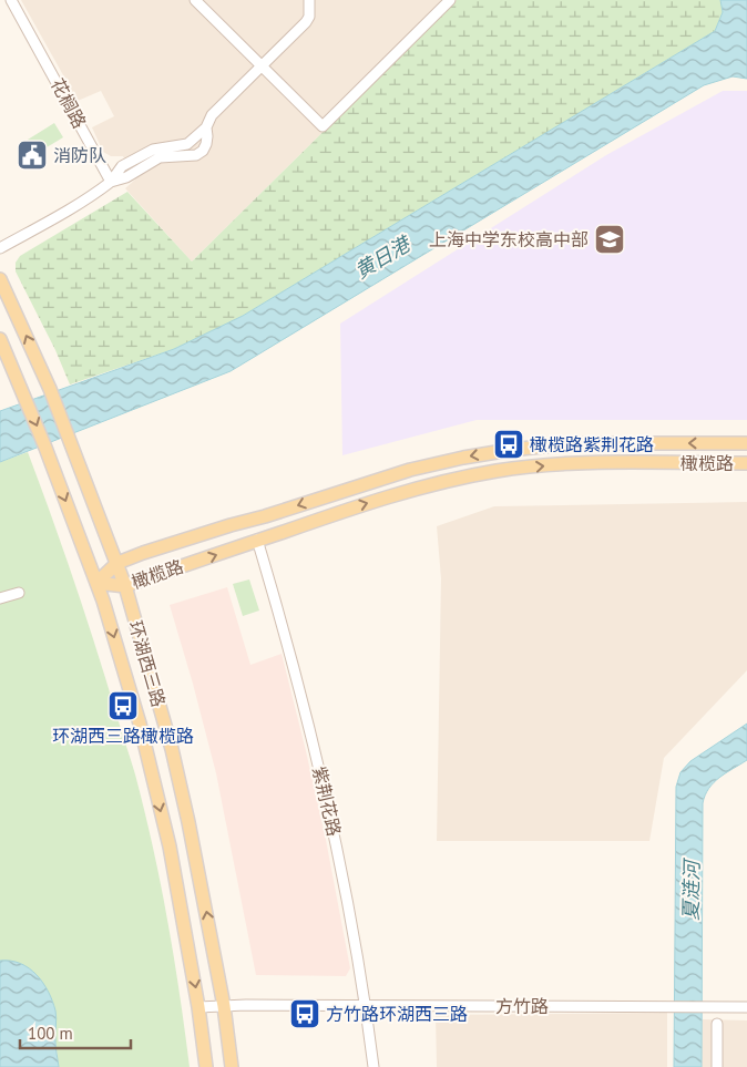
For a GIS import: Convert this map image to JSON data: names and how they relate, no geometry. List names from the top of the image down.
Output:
{
  "streets": {
    "main road": ["橄榄路", "环湖西三路"],
    "street": ["花榈路", "紫荆花路", "方竹路"]
  },
  "crossings": [
    ["橄榄路", "环湖西三路"],
    ["橄榄路", "紫荆花路"],
    ["环湖西三路", "方竹路"],
    ["紫荆花路", "方竹路"]
  ],
  "water": ["黄日港", "夏涟河"],
  "places": {
    "public building": ["消防队"],
    "school or university": ["上海中学东校高中部"],
    "bus stop": ["橄榄路紫荆花路", "环湖西三路橄榄路", "方竹路环湖西三路"]
  },
  "scale_bar": "100 m"
}
